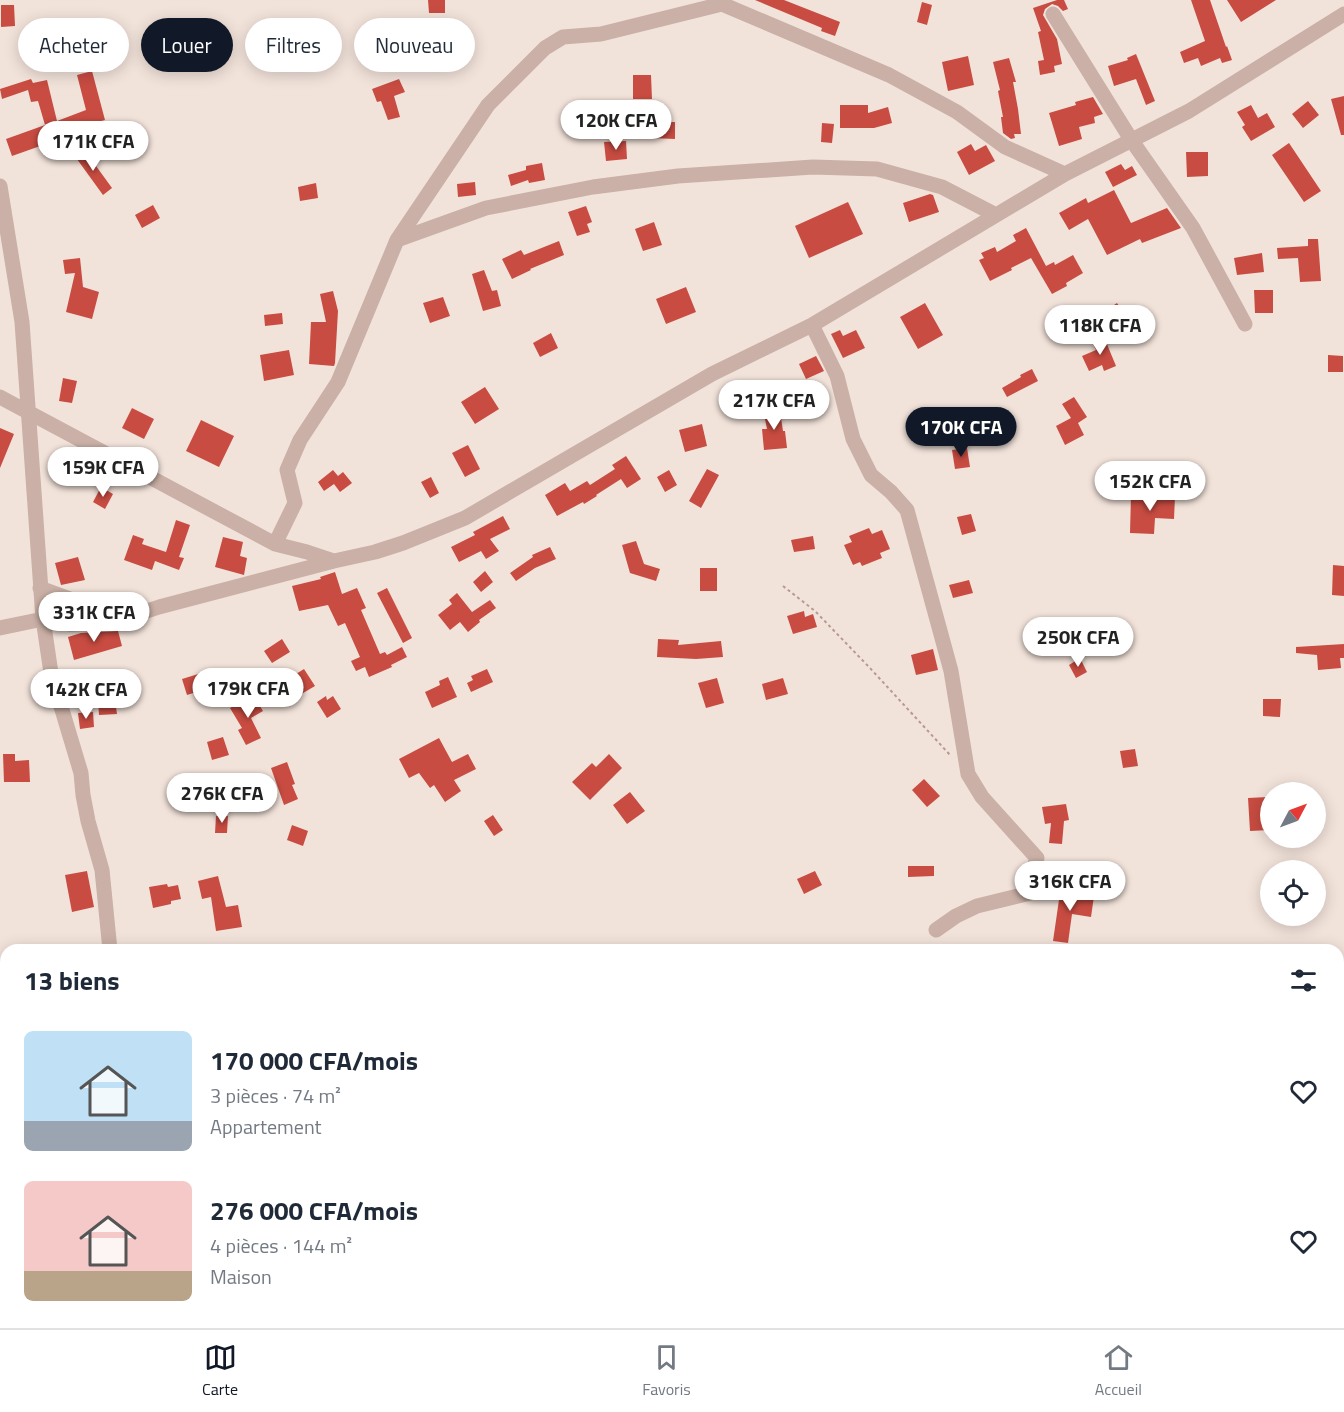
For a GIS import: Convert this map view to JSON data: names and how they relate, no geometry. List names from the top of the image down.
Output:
{
  "north": "top right",
  "page": {
    "chip": [
      "Acheter",
      "Louer",
      "Filtres",
      "Nouveau"
    ],
    "price": [
      "120K CFA",
      "171K CFA",
      "118K CFA",
      "217K CFA",
      "170K CFA",
      "159K CFA",
      "152K CFA",
      "331K CFA",
      "250K CFA",
      "179K CFA",
      "142K CFA",
      "276K CFA",
      "316K CFA"
    ],
    "heading": "13 biens",
    "list": [
      {
        "name": "170 000 CFA/mois",
        "note": "3 pièces · 74 m² · Appartement"
      },
      {
        "name": "276 000 CFA/mois",
        "note": "4 pièces · 144 m² · Maison"
      }
    ],
    "tabs": ["Carte", "Favoris", "Accueil"]
  }
}
